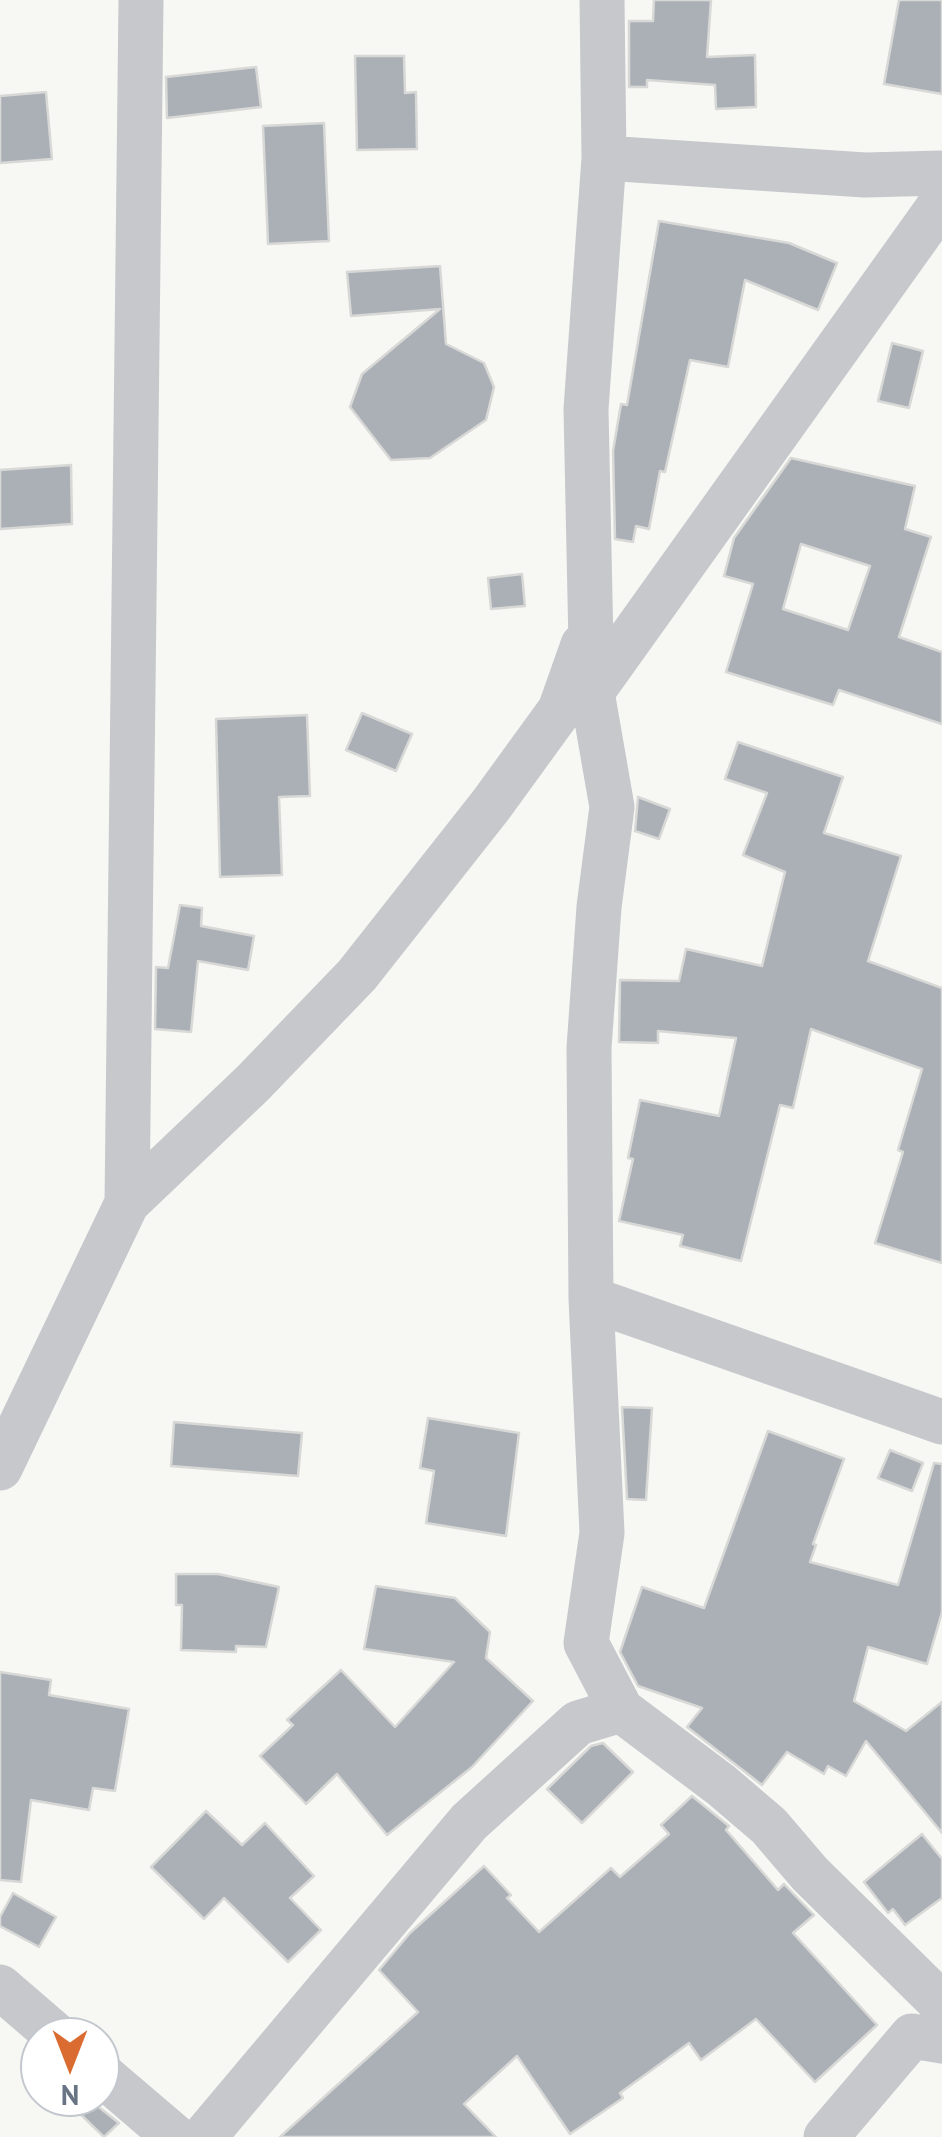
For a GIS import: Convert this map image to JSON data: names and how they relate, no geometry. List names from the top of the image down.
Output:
{
  "north": "bottom"
}
